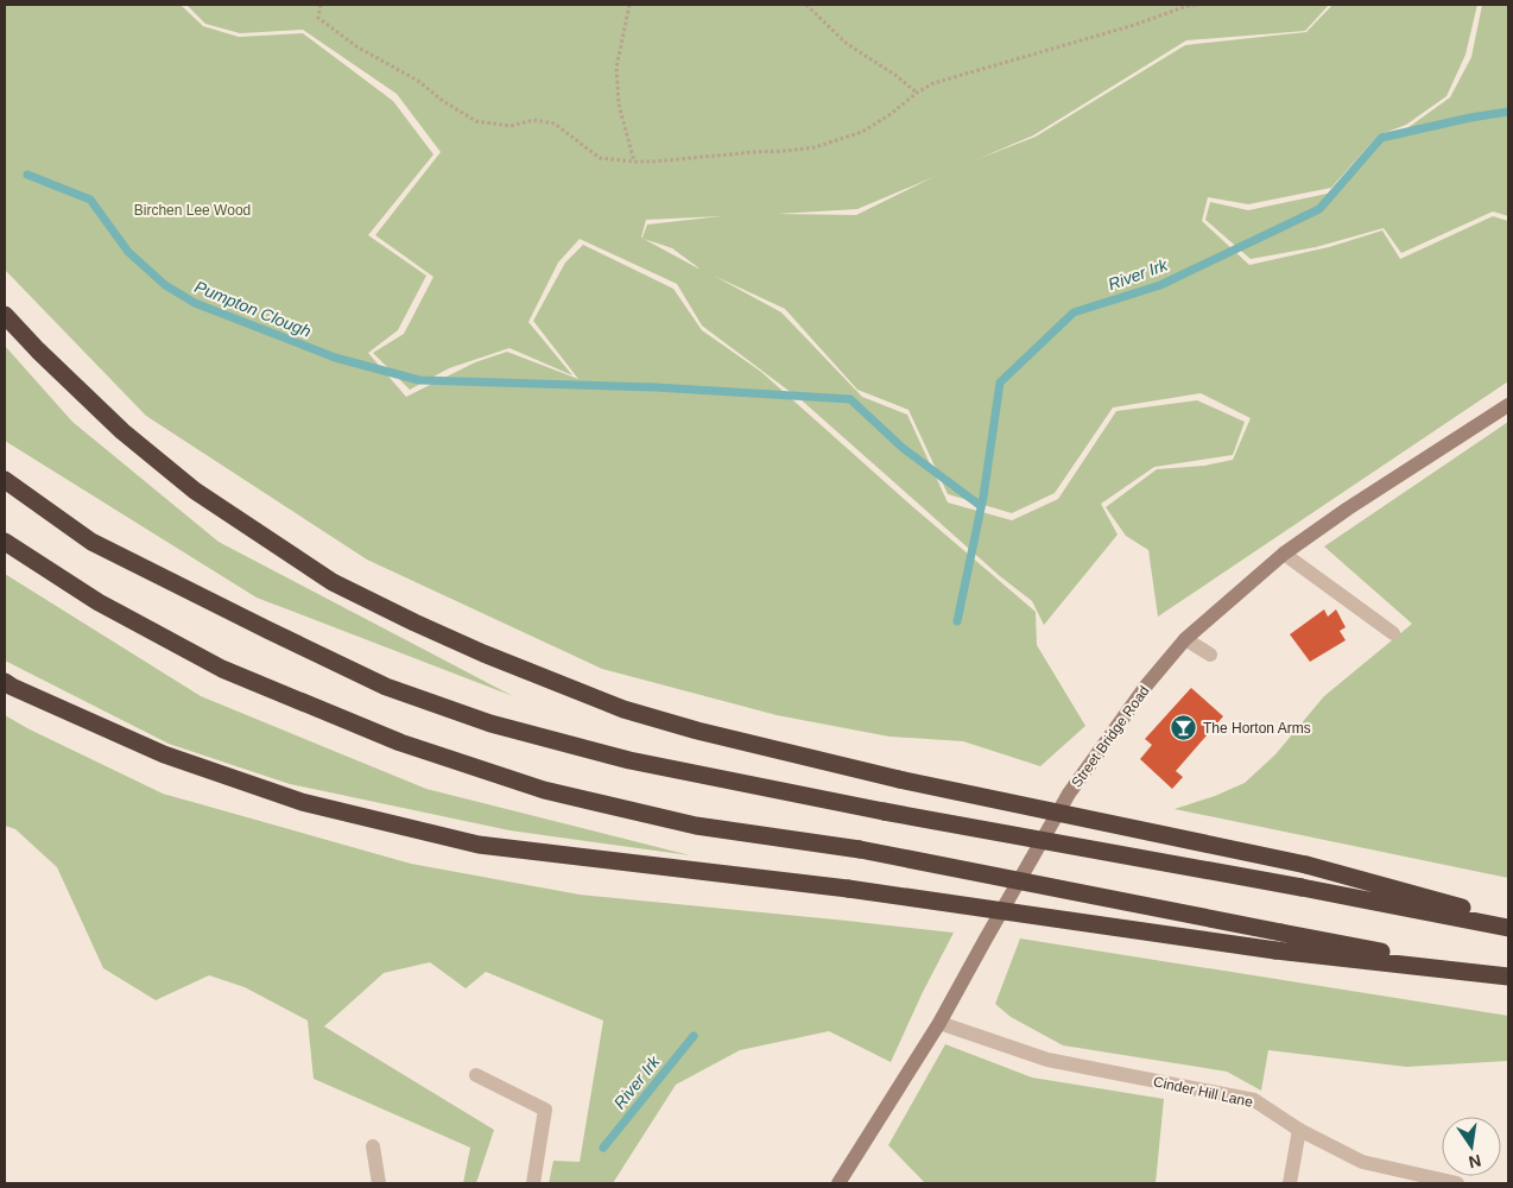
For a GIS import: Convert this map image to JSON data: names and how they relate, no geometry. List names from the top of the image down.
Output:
{
  "streets": {
    "main road": ["Street Bridge Road"],
    "street": ["Cinder Hill Lane"]
  },
  "crossings": [
    ["Street Bridge Road", "Cinder Hill Lane"]
  ],
  "water": ["River Irk", "Pumpton Clough"],
  "parks": ["Birchen Lee Wood"],
  "places": {
    "bar": ["The Horton Arms"]
  },
  "north": "bottom"
}
